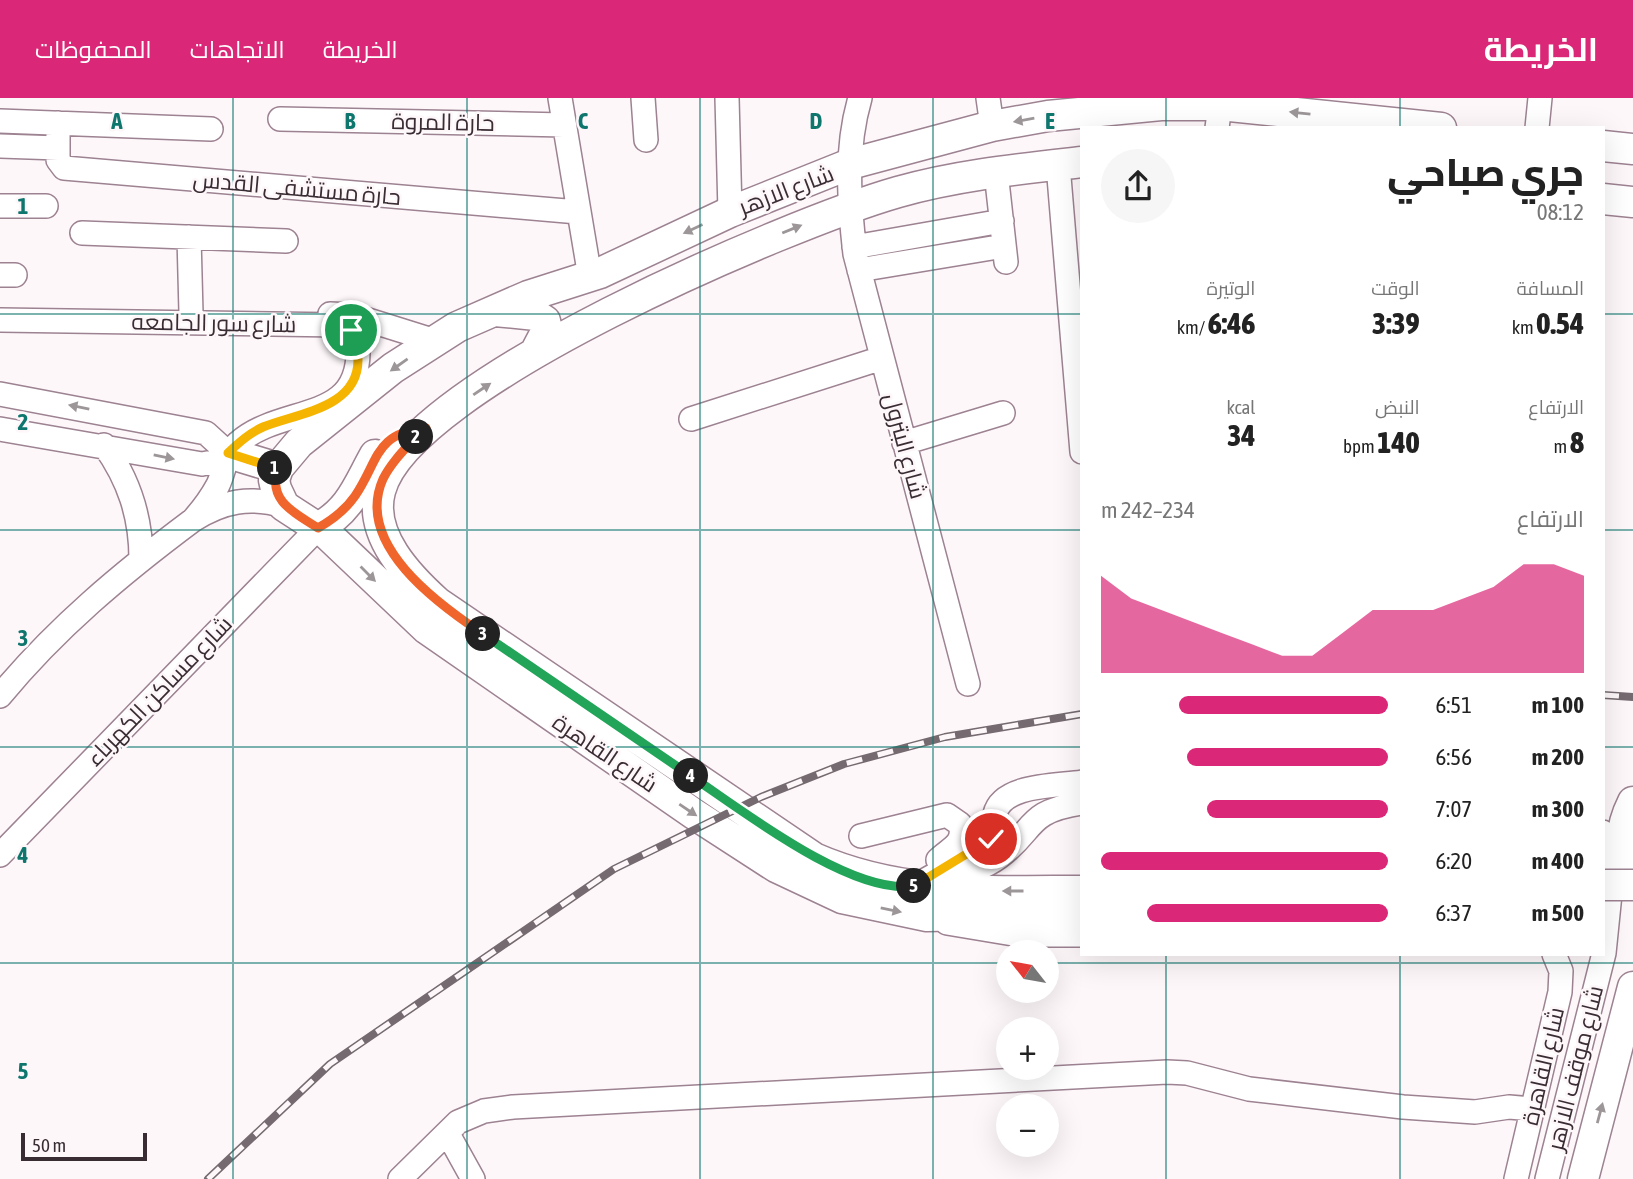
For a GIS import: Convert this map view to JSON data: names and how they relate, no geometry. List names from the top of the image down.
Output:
{
  "streets": {
    "main road": ["شارع الازهر", "شارع القاهرة"],
    "street": [
      "حارة المروة",
      "حارة مستشفى القدس",
      "شارع سور الجامعه",
      "شارع البترول",
      "شارع مساكن الكهرباء",
      "شارع موقف الازهر"
    ]
  },
  "crossings": [
    ["شارع الازهر", "شارع سور الجامعه"],
    ["شارع الازهر", "شارع البترول"],
    ["شارع الازهر", "شارع القاهرة"],
    ["شارع مساكن الكهرباء", "شارع القاهرة"]
  ],
  "scale_bar": "50 m",
  "north": "top left",
  "page": {
    "header": "الخريطة",
    "nav": ["الخريطة", "الاتجاهات", "المحفوظات"],
    "heading": ["جري صباحي", "08:12"],
    "stats": [
      ["المسافة", "0.54 km"],
      ["الوقت", "3:39"],
      ["الوتيرة", "6:46 /km"],
      ["الارتفاع", "8 m"],
      ["النبض", "140 bpm"],
      ["kcal", "34"]
    ],
    "pins": [
      "2",
      "1",
      "3",
      "4",
      "5"
    ],
    "chart": ["الارتفاع", "234–242 m"],
    "list": [
      {
        "name": "100 m",
        "note": "6:51"
      },
      {
        "name": "200 m",
        "note": "6:56"
      },
      {
        "name": "300 m",
        "note": "7:07"
      },
      {
        "name": "400 m",
        "note": "6:20"
      },
      {
        "name": "500 m",
        "note": "6:37"
      }
    ],
    "map_buttons": ["+", "−"],
    "scale": "50 m"
  },
  "grid": {
    "columns": [
      "A",
      "B",
      "C",
      "D",
      "E"
    ],
    "rows": [
      "1",
      "2",
      "3",
      "4",
      "5"
    ]
  }
}
